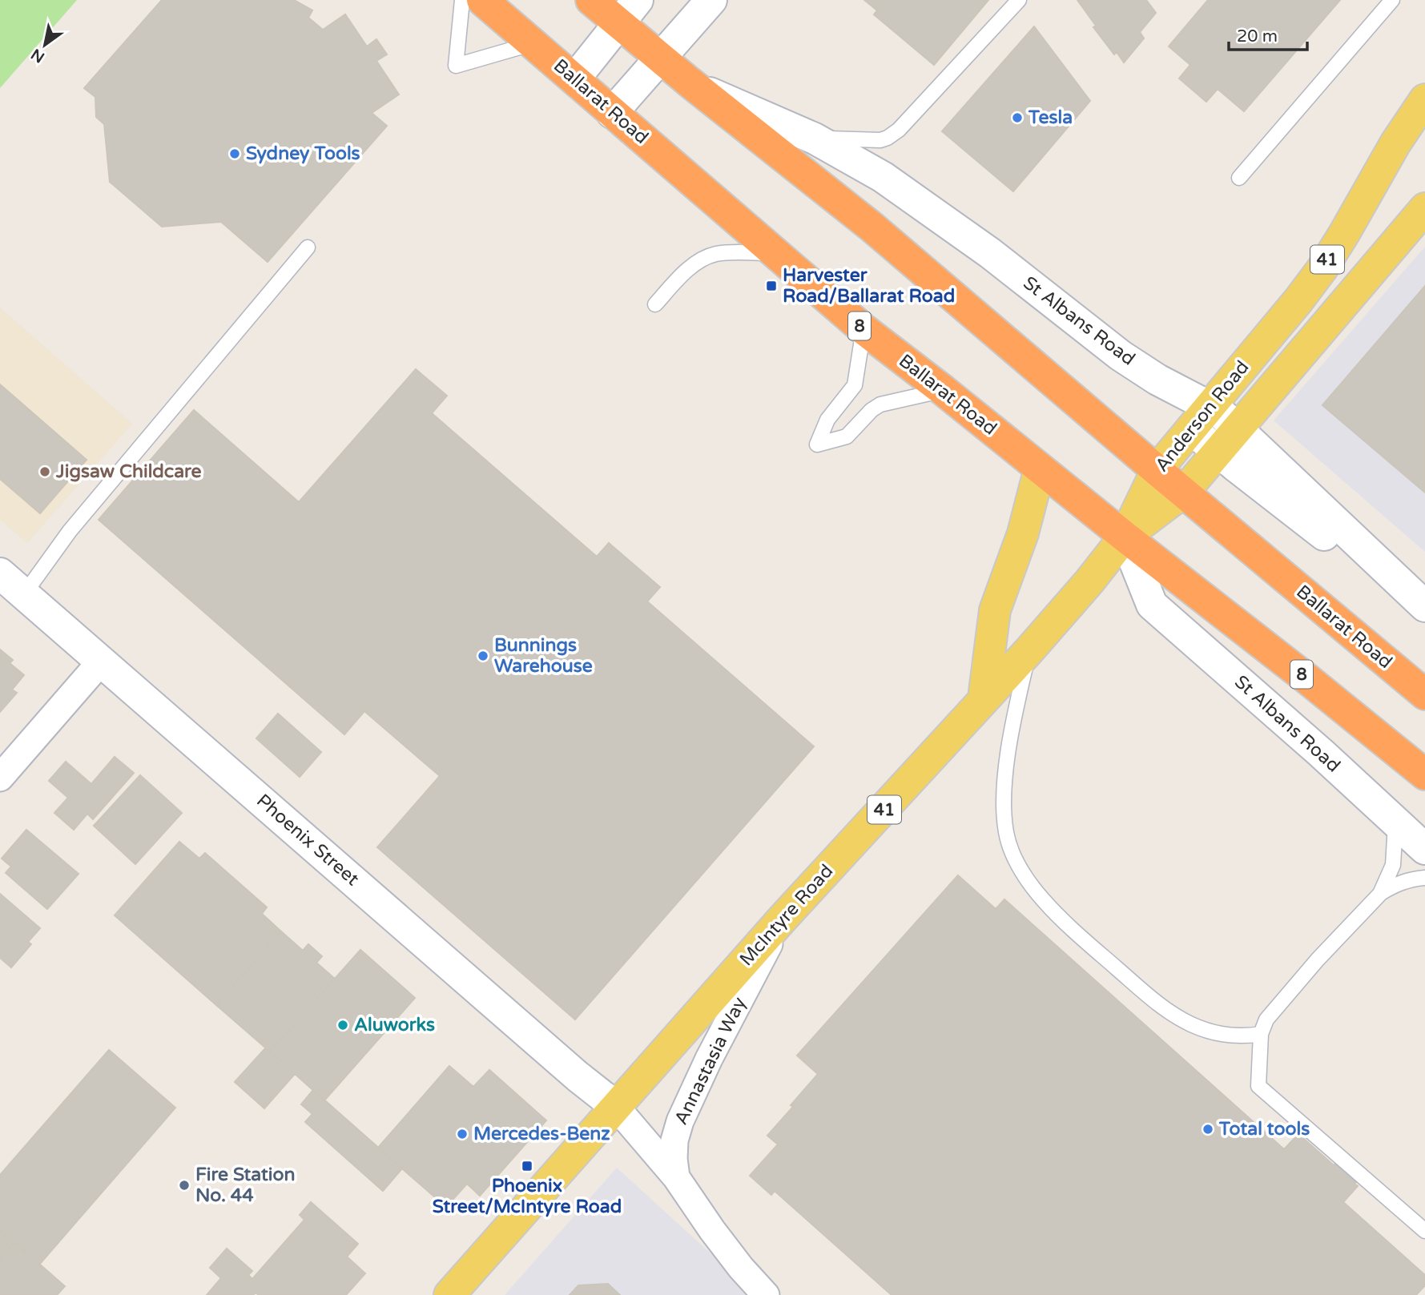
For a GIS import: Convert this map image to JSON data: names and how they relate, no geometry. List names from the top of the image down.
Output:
{
  "streets": {
    "highway": ["Ballarat Road", "8"],
    "main road": [
      "41",
      "St Albans Road",
      "Anderson Road",
      "Phoenix Street",
      "McIntyre Road"
    ],
    "street": ["Annastasia Way"]
  },
  "crossings": [
    ["Ballarat Road", "St Albans Road"],
    ["Ballarat Road", "Anderson Road"],
    ["Ballarat Road", "McIntyre Road"],
    ["St Albans Road", "Anderson Road"],
    ["St Albans Road", "McIntyre Road"],
    ["Anderson Road", "McIntyre Road"],
    ["Phoenix Street", "McIntyre Road"],
    ["McIntyre Road", "Annastasia Way"]
  ],
  "places": {
    "other": [
      "Tesla",
      "Sydney Tools",
      "Jigsaw Childcare",
      "Bunnings Warehouse",
      "Aluworks",
      "Total tools",
      "Mercedes-Benz",
      "Fire Station No. 44"
    ],
    "transit": ["Harvester Road/Ballarat Road", "Phoenix Street/McIntyre Road"]
  },
  "scale_bar": "20 m",
  "north": "bottom left"
}
